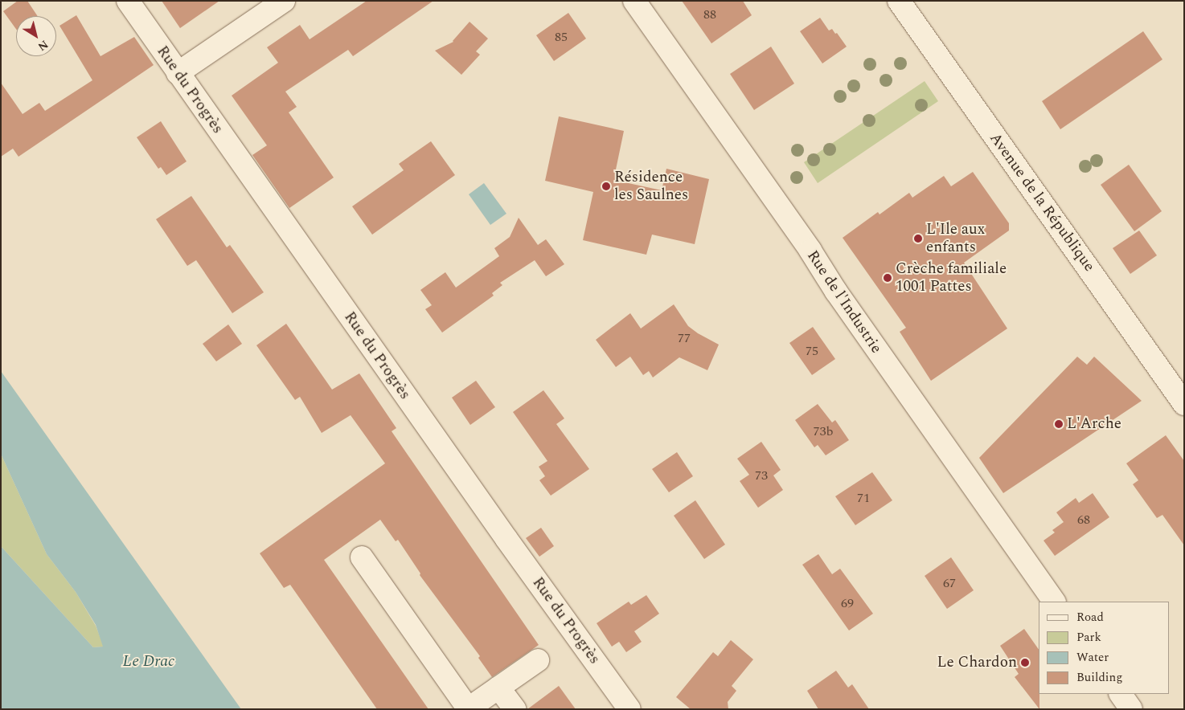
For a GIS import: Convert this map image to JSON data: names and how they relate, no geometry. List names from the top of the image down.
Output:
{
  "streets": {
    "street": ["Rue du Progrès", "Avenue de la République", "Rue de l'Industrie"]
  },
  "water": ["Le Drac"],
  "places": [
    "Résidence les Saulnes",
    "L'Ile aux enfants",
    "Crèche familiale 1001 Pattes",
    "L'Arche",
    "Le Chardon"
  ],
  "house_numbers": [
    "88",
    "85",
    "77",
    "75",
    "73b",
    "73",
    "71",
    "68",
    "67",
    "69"
  ],
  "legend": [
    "Road",
    "Park",
    "Water",
    "Building"
  ],
  "north": "bottom right"
}
